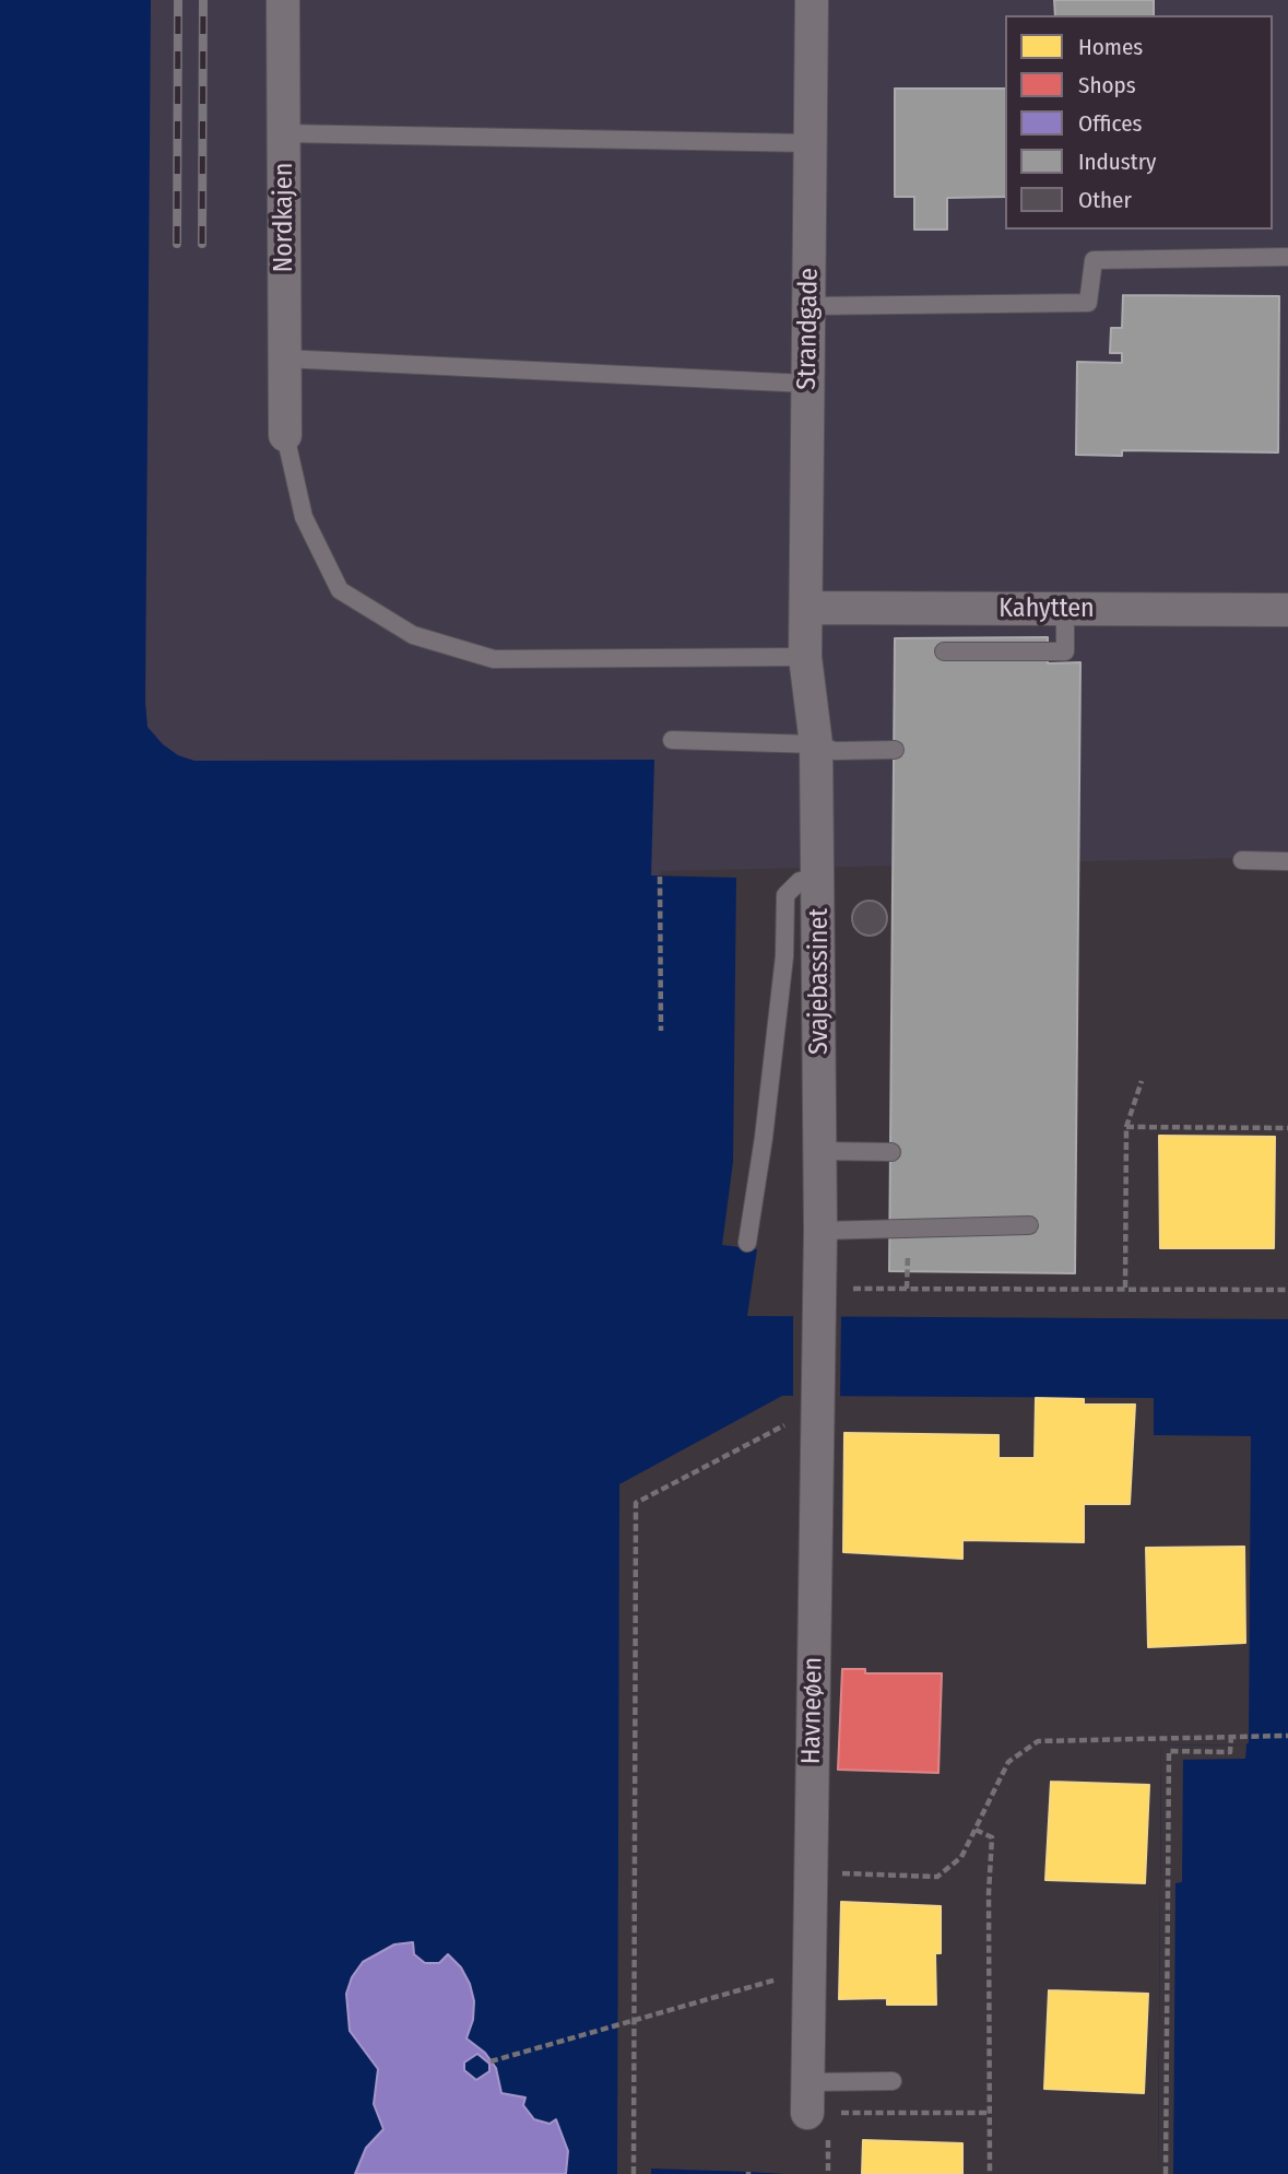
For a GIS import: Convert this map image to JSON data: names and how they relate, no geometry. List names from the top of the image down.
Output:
{
  "streets": {
    "street": [
      "Nordkajen",
      "Strandgade",
      "Kahytten",
      "Svajebassinet",
      "Havneøen"
    ]
  },
  "crossings": [
    ["Strandgade", "Kahytten"],
    ["Strandgade", "Svajebassinet"],
    ["Svajebassinet", "Havneøen"]
  ],
  "legend": [
    "Homes",
    "Shops",
    "Offices",
    "Industry",
    "Other"
  ]
}
